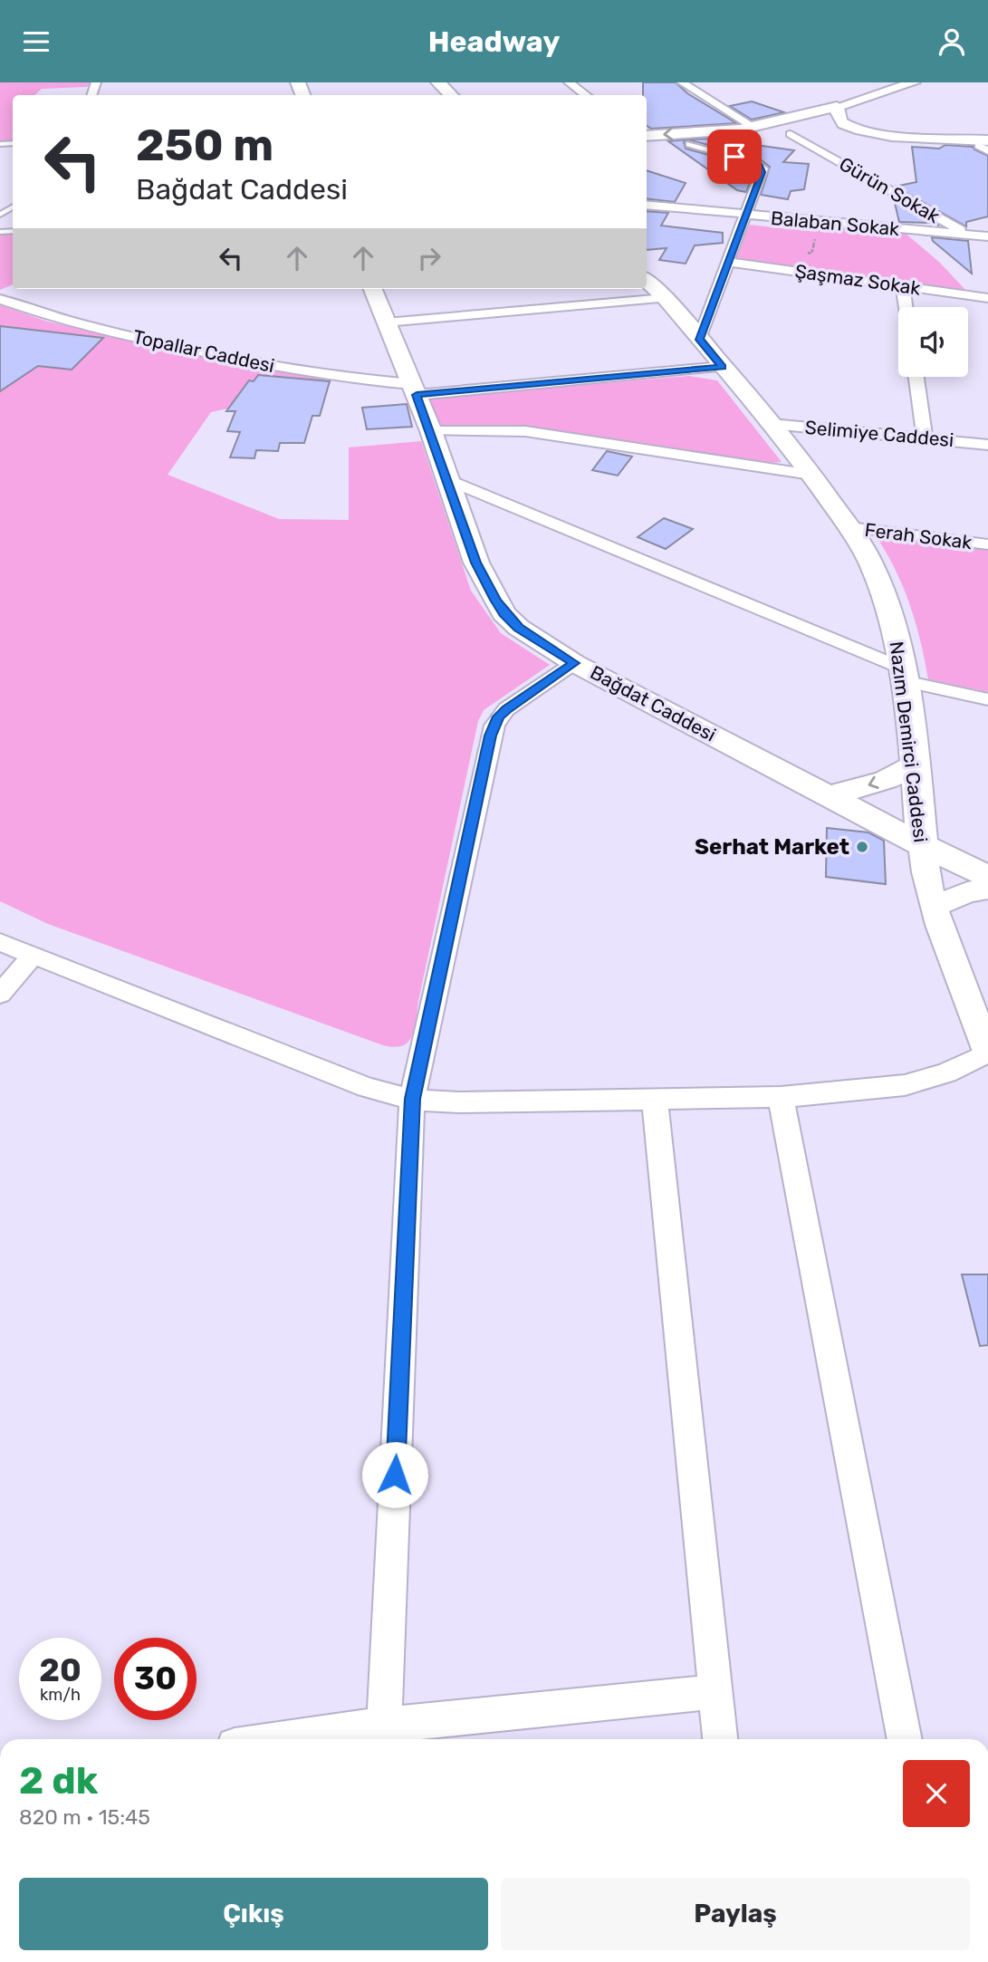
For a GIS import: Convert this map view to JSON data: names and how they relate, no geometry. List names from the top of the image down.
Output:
{
  "streets": {
    "main road": ["Bağdat Caddesi", "Nazım Demirci Caddesi"],
    "street": [
      "Gürün Sokak",
      "Balaban Sokak",
      "Şaşmaz Sokak",
      "Topallar Caddesi",
      "Selimiye Caddesi",
      "Ferah Sokak"
    ]
  },
  "crossings": [
    ["Gürün Sokak", "Balaban Sokak"],
    ["Topallar Caddesi", "Bağdat Caddesi"],
    ["Selimiye Caddesi", "Nazım Demirci Caddesi"],
    ["Ferah Sokak", "Nazım Demirci Caddesi"],
    ["Bağdat Caddesi", "Nazım Demirci Caddesi"]
  ],
  "places": ["Serhat Market"],
  "page": {
    "header": "Headway",
    "turn": ["250 m", "Bağdat Caddesi"],
    "speed": "20 km/h",
    "limit": "30",
    "heading": ["2 dk", "820 m · 15:45"],
    "buttons": ["Çıkış", "Paylaş"]
  }
}
